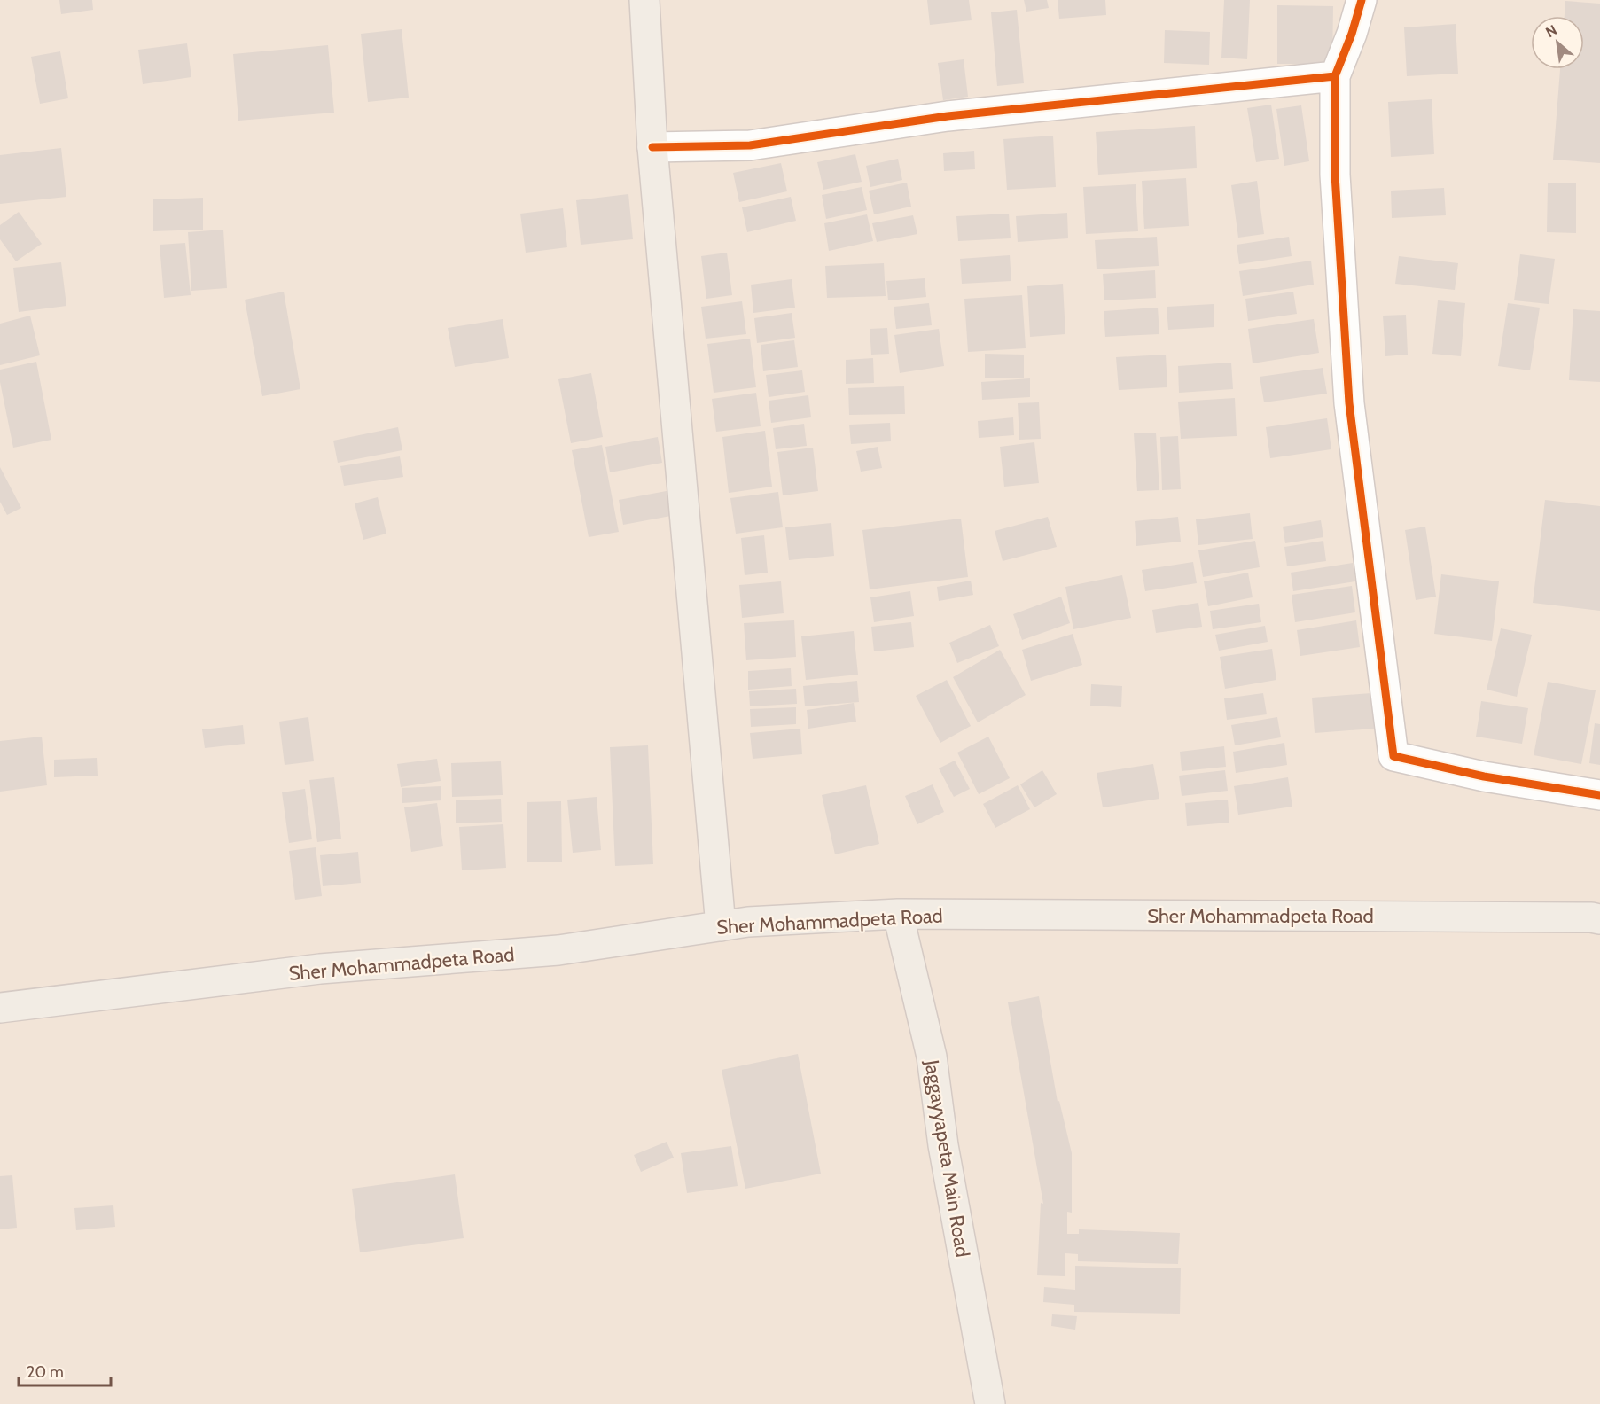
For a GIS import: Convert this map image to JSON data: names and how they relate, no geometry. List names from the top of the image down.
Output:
{
  "streets": {
    "main road": ["Sher Mohammadpeta Road", "Jaggayyapeta Main Road"]
  },
  "crossings": [
    ["Sher Mohammadpeta Road", "Jaggayyapeta Main Road"]
  ],
  "scale_bar": "20 m",
  "north": "top left"
}
